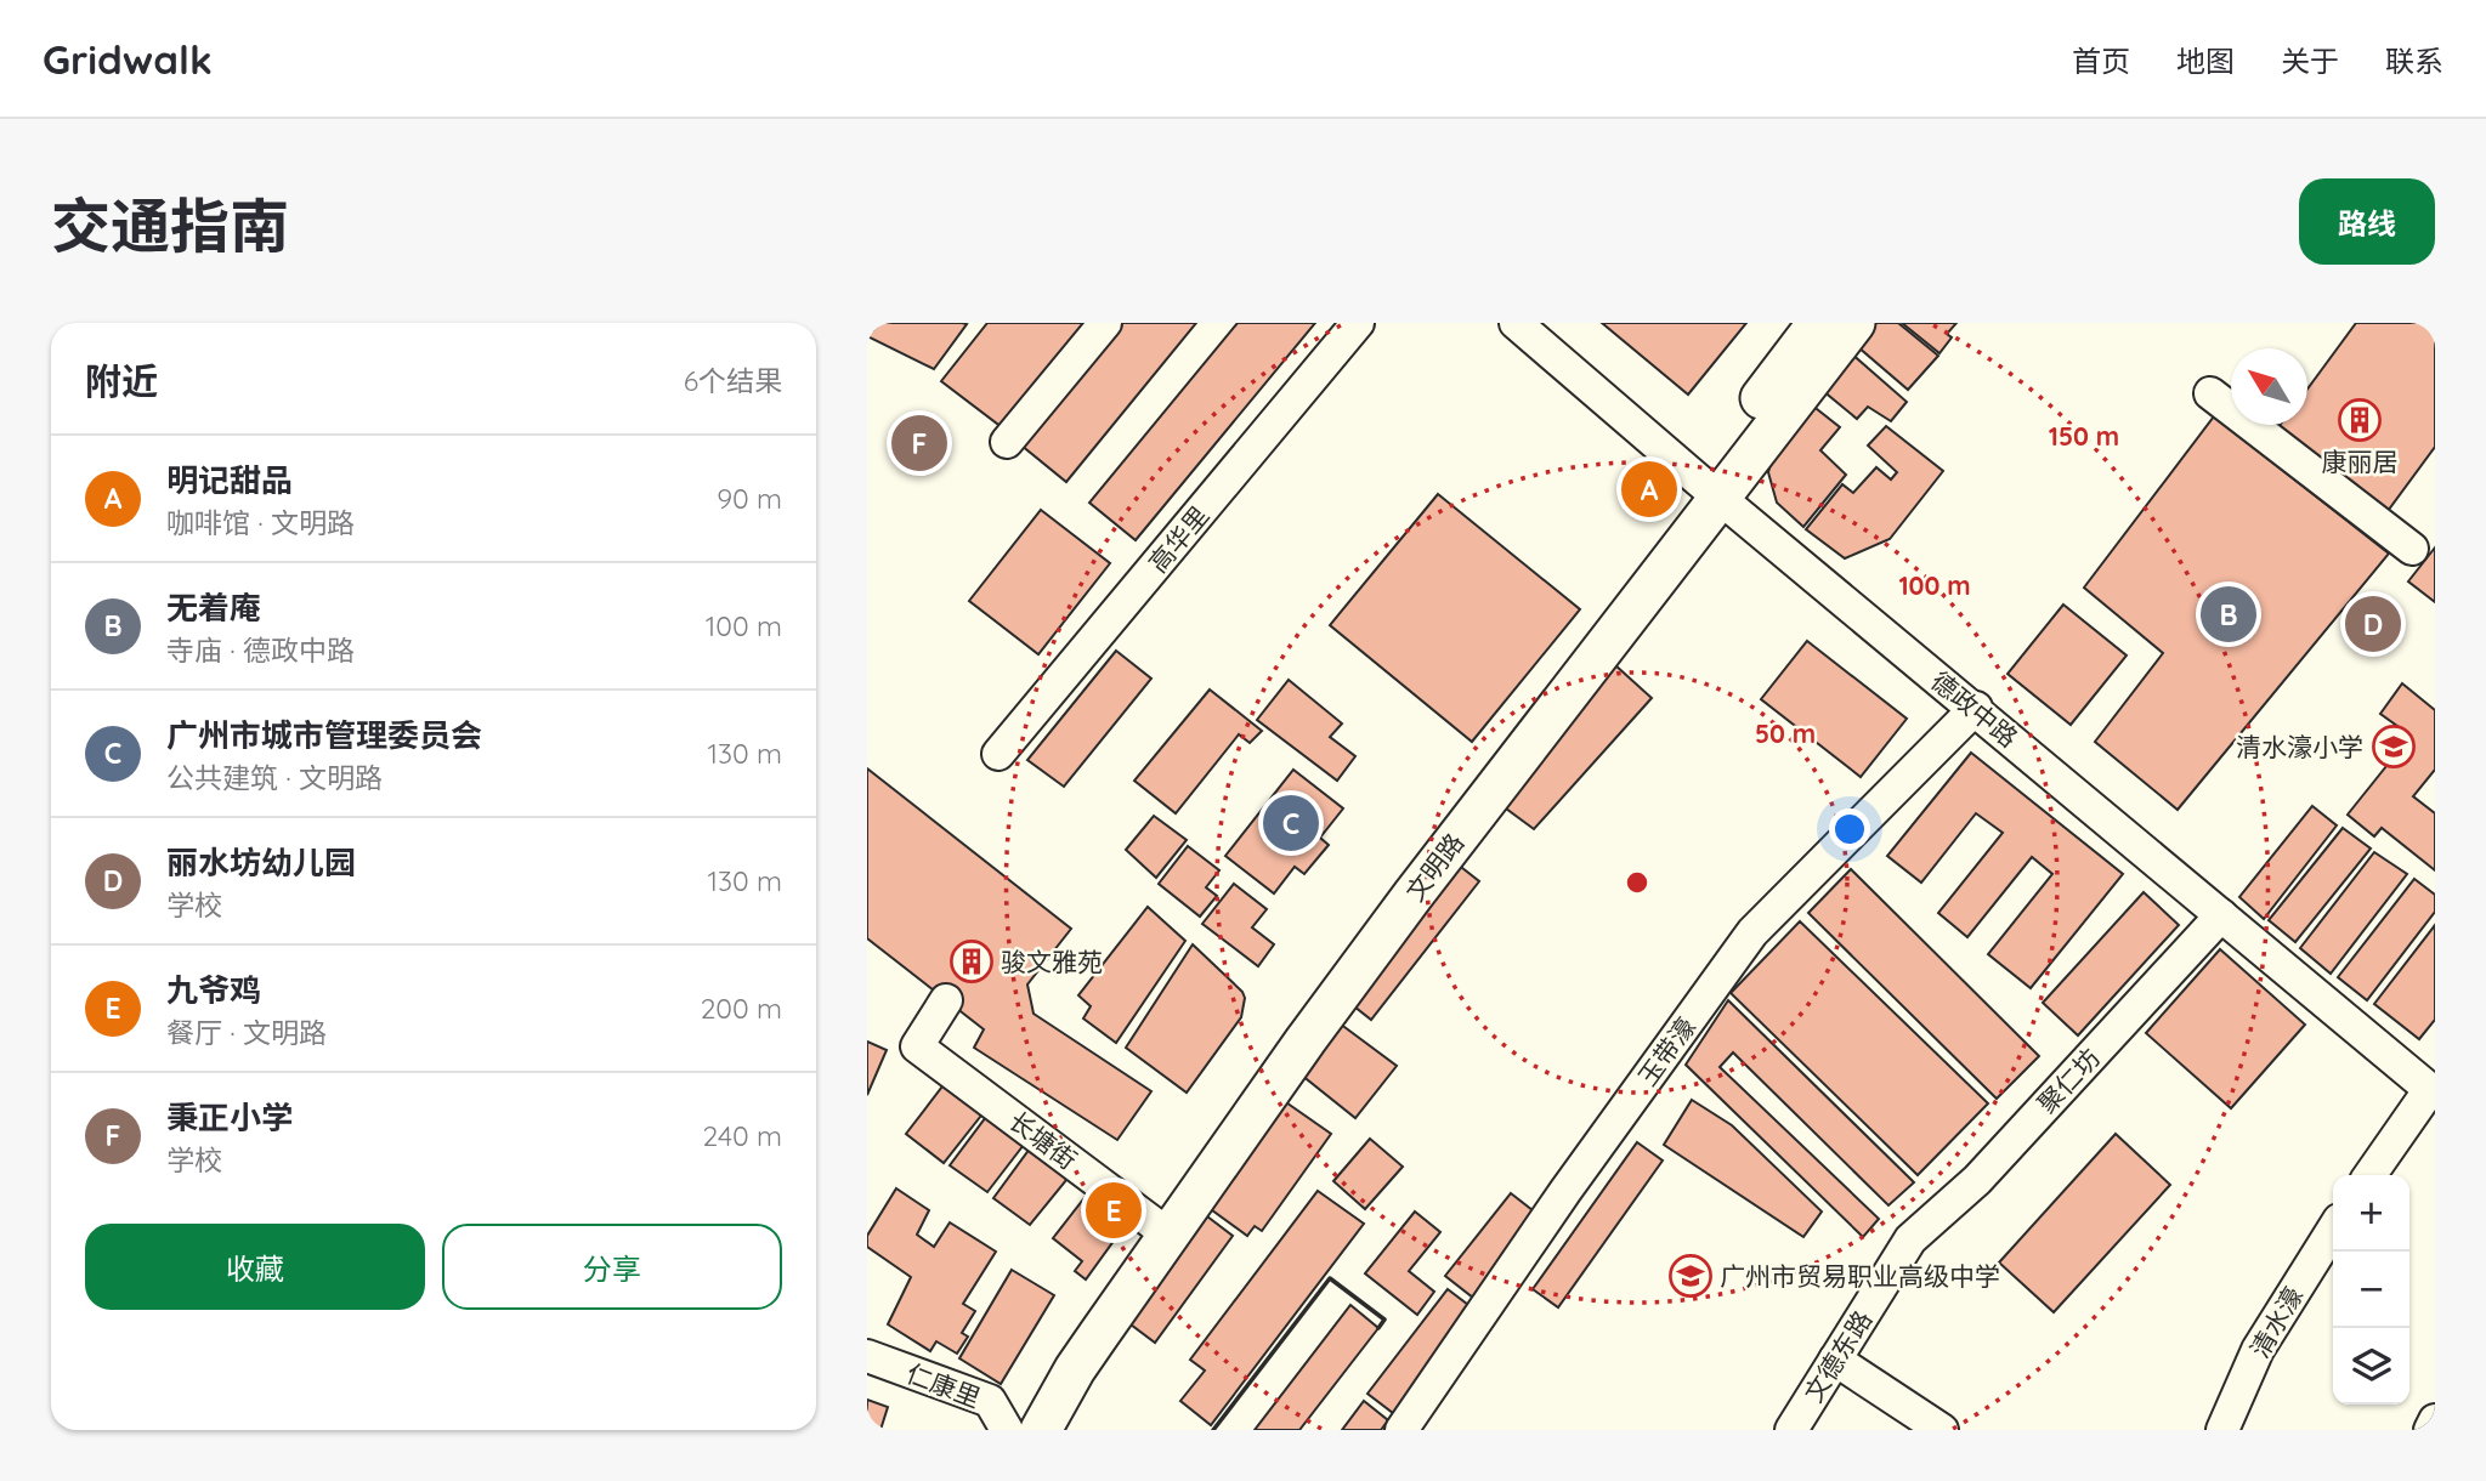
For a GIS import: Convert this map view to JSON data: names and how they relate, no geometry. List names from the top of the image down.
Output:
{
  "streets": {
    "main road": ["文明路"],
    "street": [
      "高华里",
      "德政中路",
      "玉带濠",
      "聚仁坊",
      "长塘街",
      "清水濠",
      "文德东路",
      "仁康里"
    ]
  },
  "crossings": [
    ["德政中路", "文明路"],
    ["德政中路", "玉带濠"],
    ["德政中路", "聚仁坊"],
    ["文明路", "长塘街"],
    ["聚仁坊", "文德东路"]
  ],
  "places": {
    "building": ["康丽居", "骏文雅苑"],
    "school or university": ["清水濠小学", "广州市贸易职业高级中学"]
  },
  "north": "top left",
  "page": {
    "header": "Gridwalk",
    "nav": [
      "首页",
      "地图",
      "关于",
      "联系"
    ],
    "title": "交通指南",
    "buttons": [
      "路线",
      ["收藏", "分享"]
    ],
    "heading": ["附近", "6个结果"],
    "pins": [
      "F",
      "A",
      "B",
      "D",
      "C",
      "E"
    ],
    "list": [
      {
        "mark": "A",
        "name": "明记甜品",
        "note": "咖啡馆 · 文明路",
        "value": "90 m"
      },
      {
        "mark": "B",
        "name": "无着庵",
        "note": "寺庙 · 德政中路",
        "value": "100 m"
      },
      {
        "mark": "C",
        "name": "广州市城市管理委员会",
        "note": "公共建筑 · 文明路",
        "value": "130 m"
      },
      {
        "mark": "D",
        "name": "丽水坊幼儿园",
        "note": "学校",
        "value": "130 m"
      },
      {
        "mark": "E",
        "name": "九爷鸡",
        "note": "餐厅 · 文明路",
        "value": "200 m"
      },
      {
        "mark": "F",
        "name": "秉正小学",
        "note": "学校",
        "value": "240 m"
      }
    ],
    "map_buttons": ["+", "−"]
  },
  "rings": ["150 m", "100 m", "50 m"]
}
